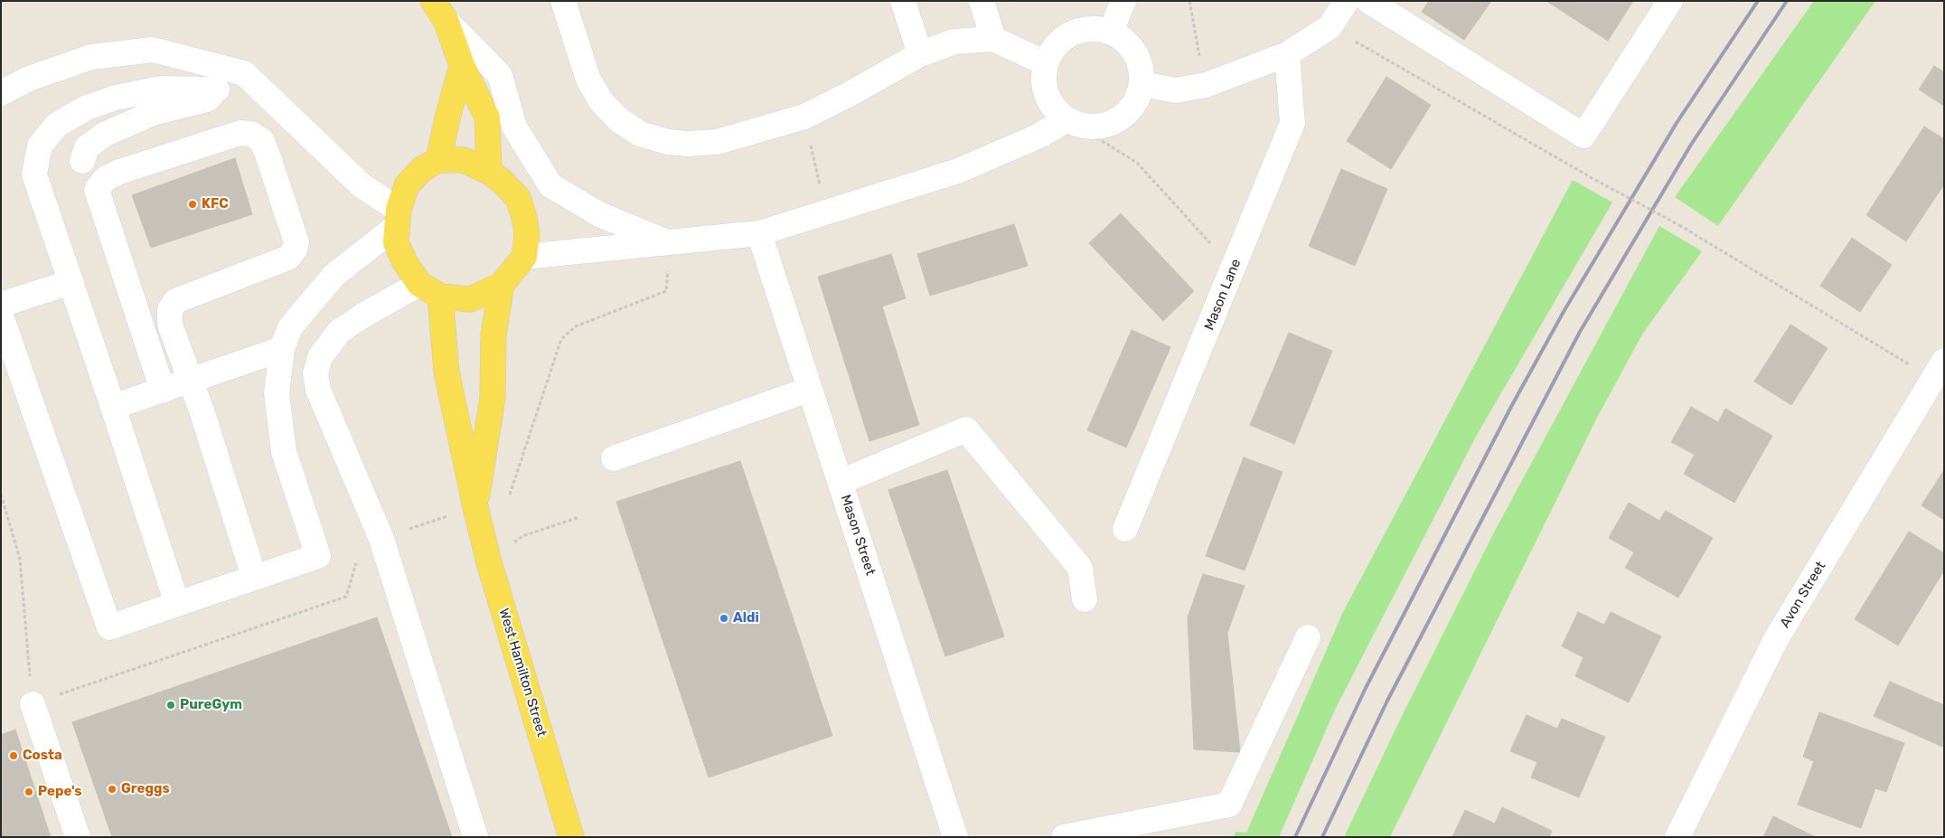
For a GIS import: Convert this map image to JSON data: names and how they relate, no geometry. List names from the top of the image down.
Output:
{
  "streets": {
    "main road": ["West Hamilton Street"],
    "street": ["Mason Lane", "Mason Street", "Avon Street"]
  },
  "places": [
    "KFC",
    "Aldi",
    "PureGym",
    "Costa",
    "Greggs",
    "Pepe's"
  ]
}
